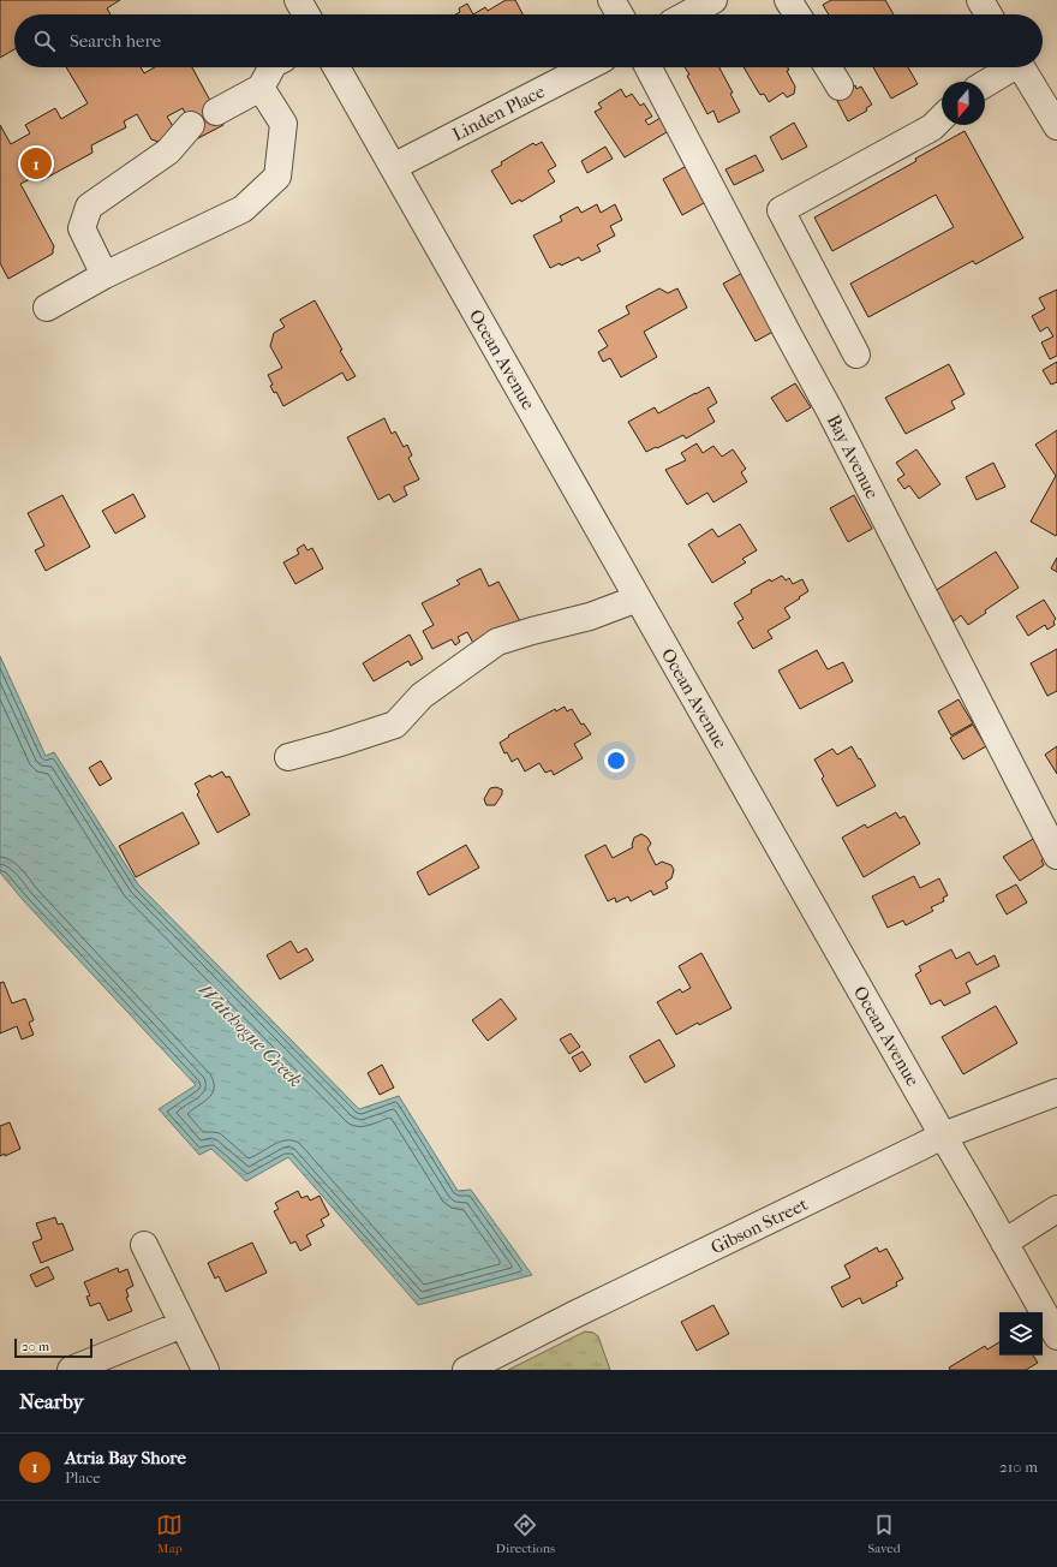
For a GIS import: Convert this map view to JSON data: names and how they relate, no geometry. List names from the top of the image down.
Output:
{
  "streets": {
    "street": [
      "Linden Place",
      "Ocean Avenue",
      "Bay Avenue",
      "Gibson Street"
    ]
  },
  "crossings": [
    ["Linden Place", "Ocean Avenue"],
    ["Ocean Avenue", "Gibson Street"]
  ],
  "water": ["Watchogue Creek"],
  "scale_bar": "20 m",
  "north": "bottom",
  "page": {
    "search": "Search here",
    "pins": "1",
    "scale": "20 m",
    "heading": "Nearby",
    "list": [
      {
        "mark": "1",
        "name": "Atria Bay Shore",
        "note": "Place",
        "value": "210 m"
      }
    ],
    "nav": ["Map", "Directions", "Saved"]
  }
}
